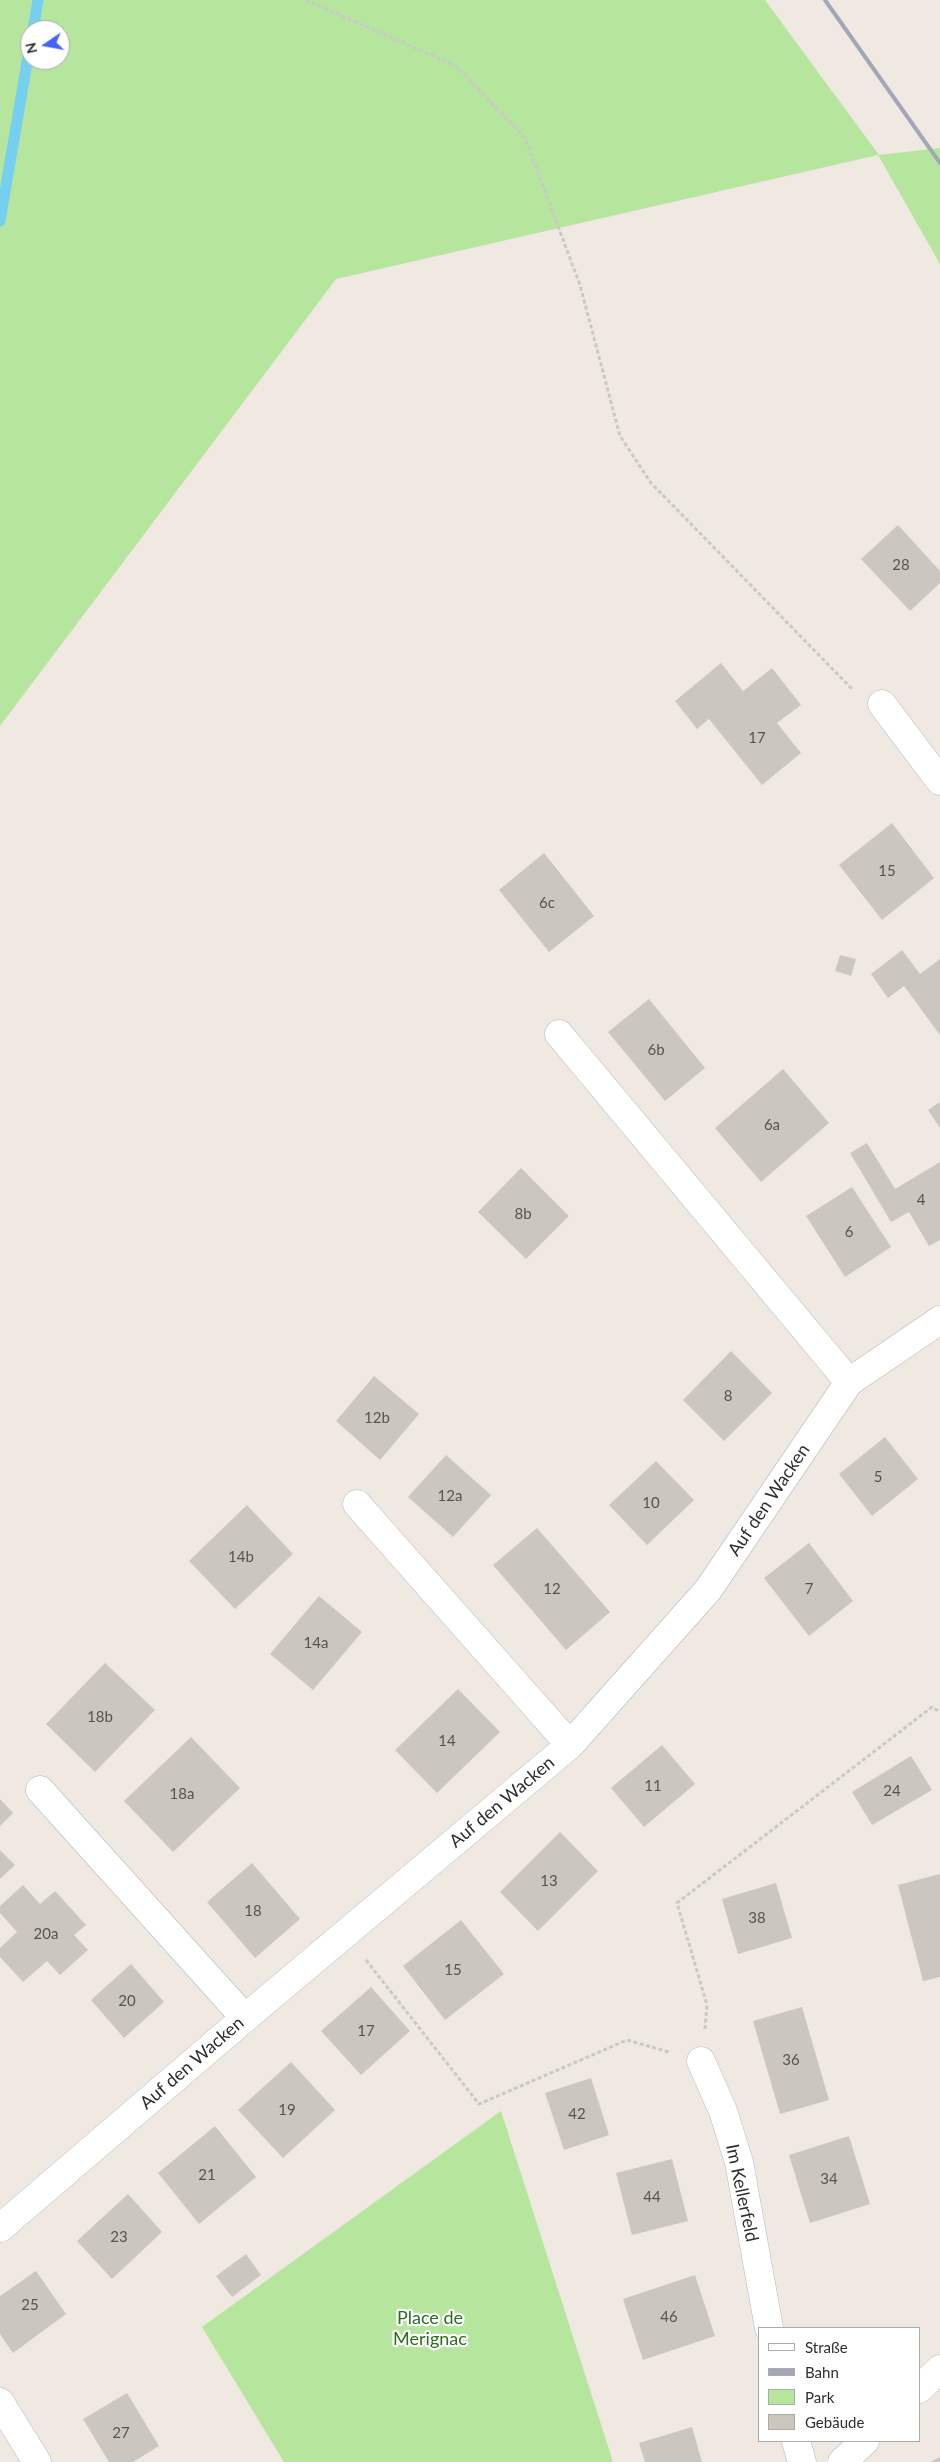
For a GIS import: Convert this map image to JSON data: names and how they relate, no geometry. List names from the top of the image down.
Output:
{
  "streets": {
    "street": ["Auf den Wacken", "Im Kellerfeld"]
  },
  "parks": ["Place de Merignac"],
  "house_numbers": [
    "28",
    "17",
    "15",
    "6c",
    "6b",
    "6a",
    "4",
    "8b",
    "6",
    "8",
    "12b",
    "5",
    "12a",
    "10",
    "14b",
    "12",
    "7",
    "14a",
    "18b",
    "14",
    "11",
    "24",
    "18a",
    "13",
    "18",
    "38",
    "20a",
    "15",
    "20",
    "17",
    "36",
    "19",
    "42",
    "21",
    "34",
    "44",
    "23",
    "25",
    "46",
    "27"
  ],
  "legend": [
    "Straße",
    "Bahn",
    "Park",
    "Gebäude"
  ],
  "north": "left"
}
